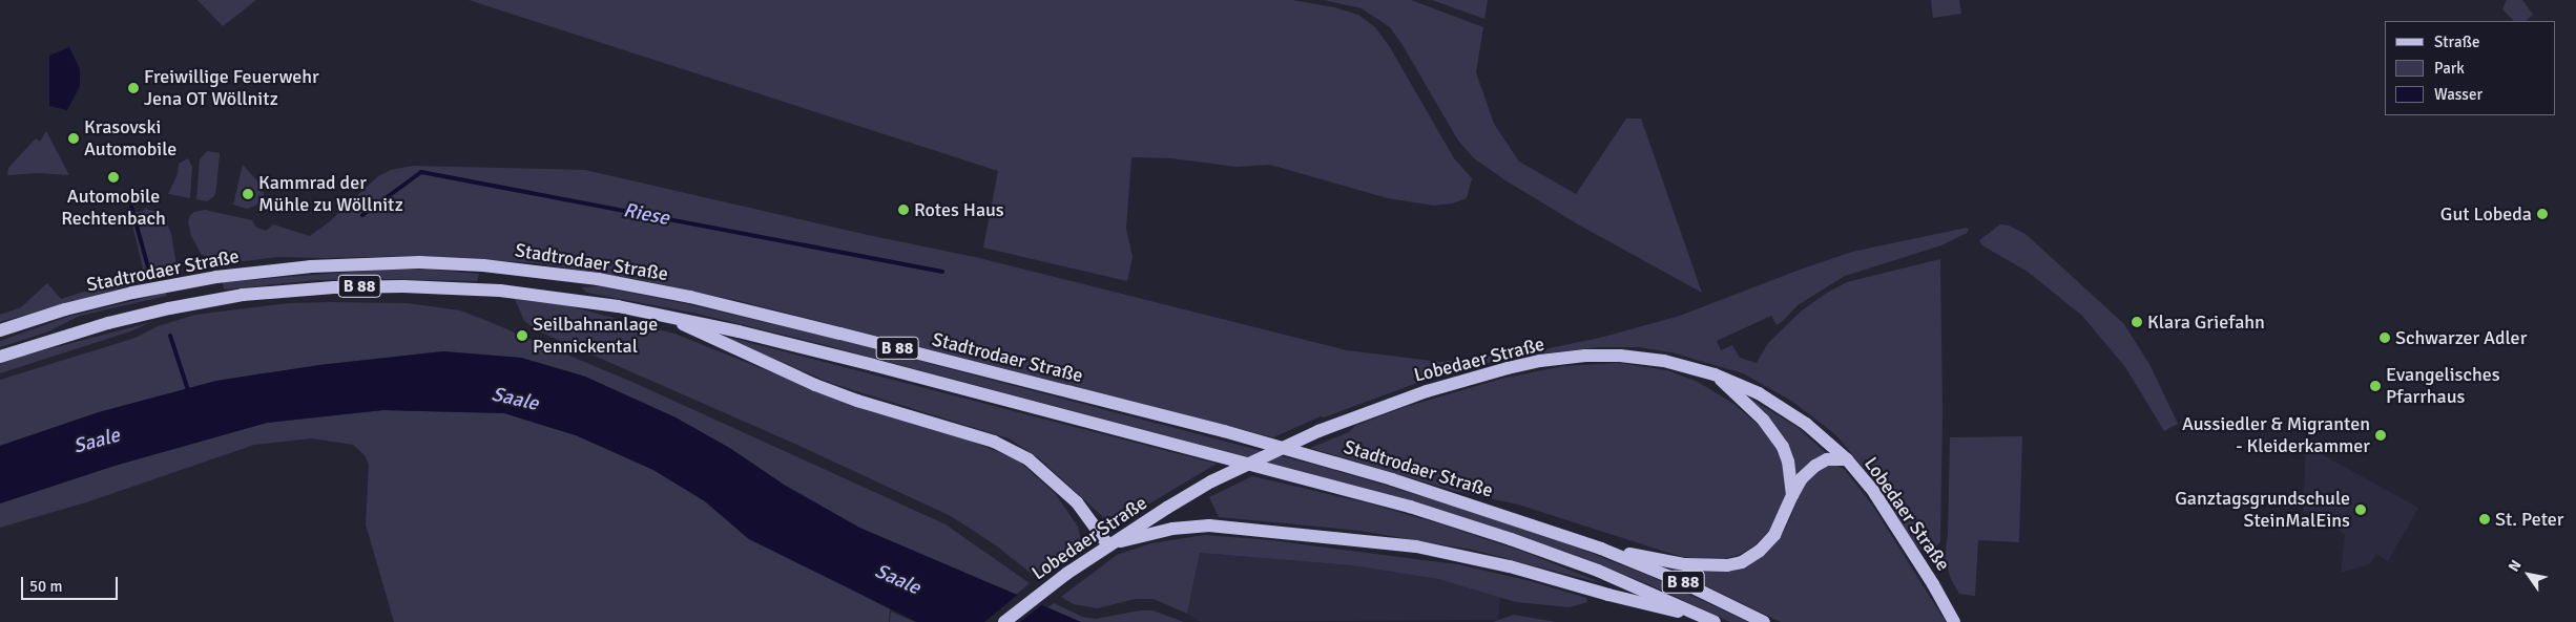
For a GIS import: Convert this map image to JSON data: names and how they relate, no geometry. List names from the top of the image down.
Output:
{
  "streets": {
    "main road": ["Stadtrodaer Straße", "B 88", "Lobedaer Straße"]
  },
  "water": ["Riese", "Saale"],
  "places": [
    "Freiwillige Feuerwehr Jena OT Wöllnitz",
    "Krasovski Automobile",
    "Automobile Rechtenbach",
    "Kammrad der Mühle zu Wöllnitz",
    "Rotes Haus",
    "Gut Lobeda",
    "Klara Griefahn",
    "Seilbahnanlage Pennickental",
    "Schwarzer Adler",
    "Evangelisches Pfarrhaus",
    "Aussiedler & Migranten - Kleiderkammer",
    "Ganztagsgrundschule SteinMalEins",
    "St. Peter"
  ],
  "legend": ["Straße", "Park", "Wasser"],
  "scale_bar": "50 m",
  "north": "top left"
}
